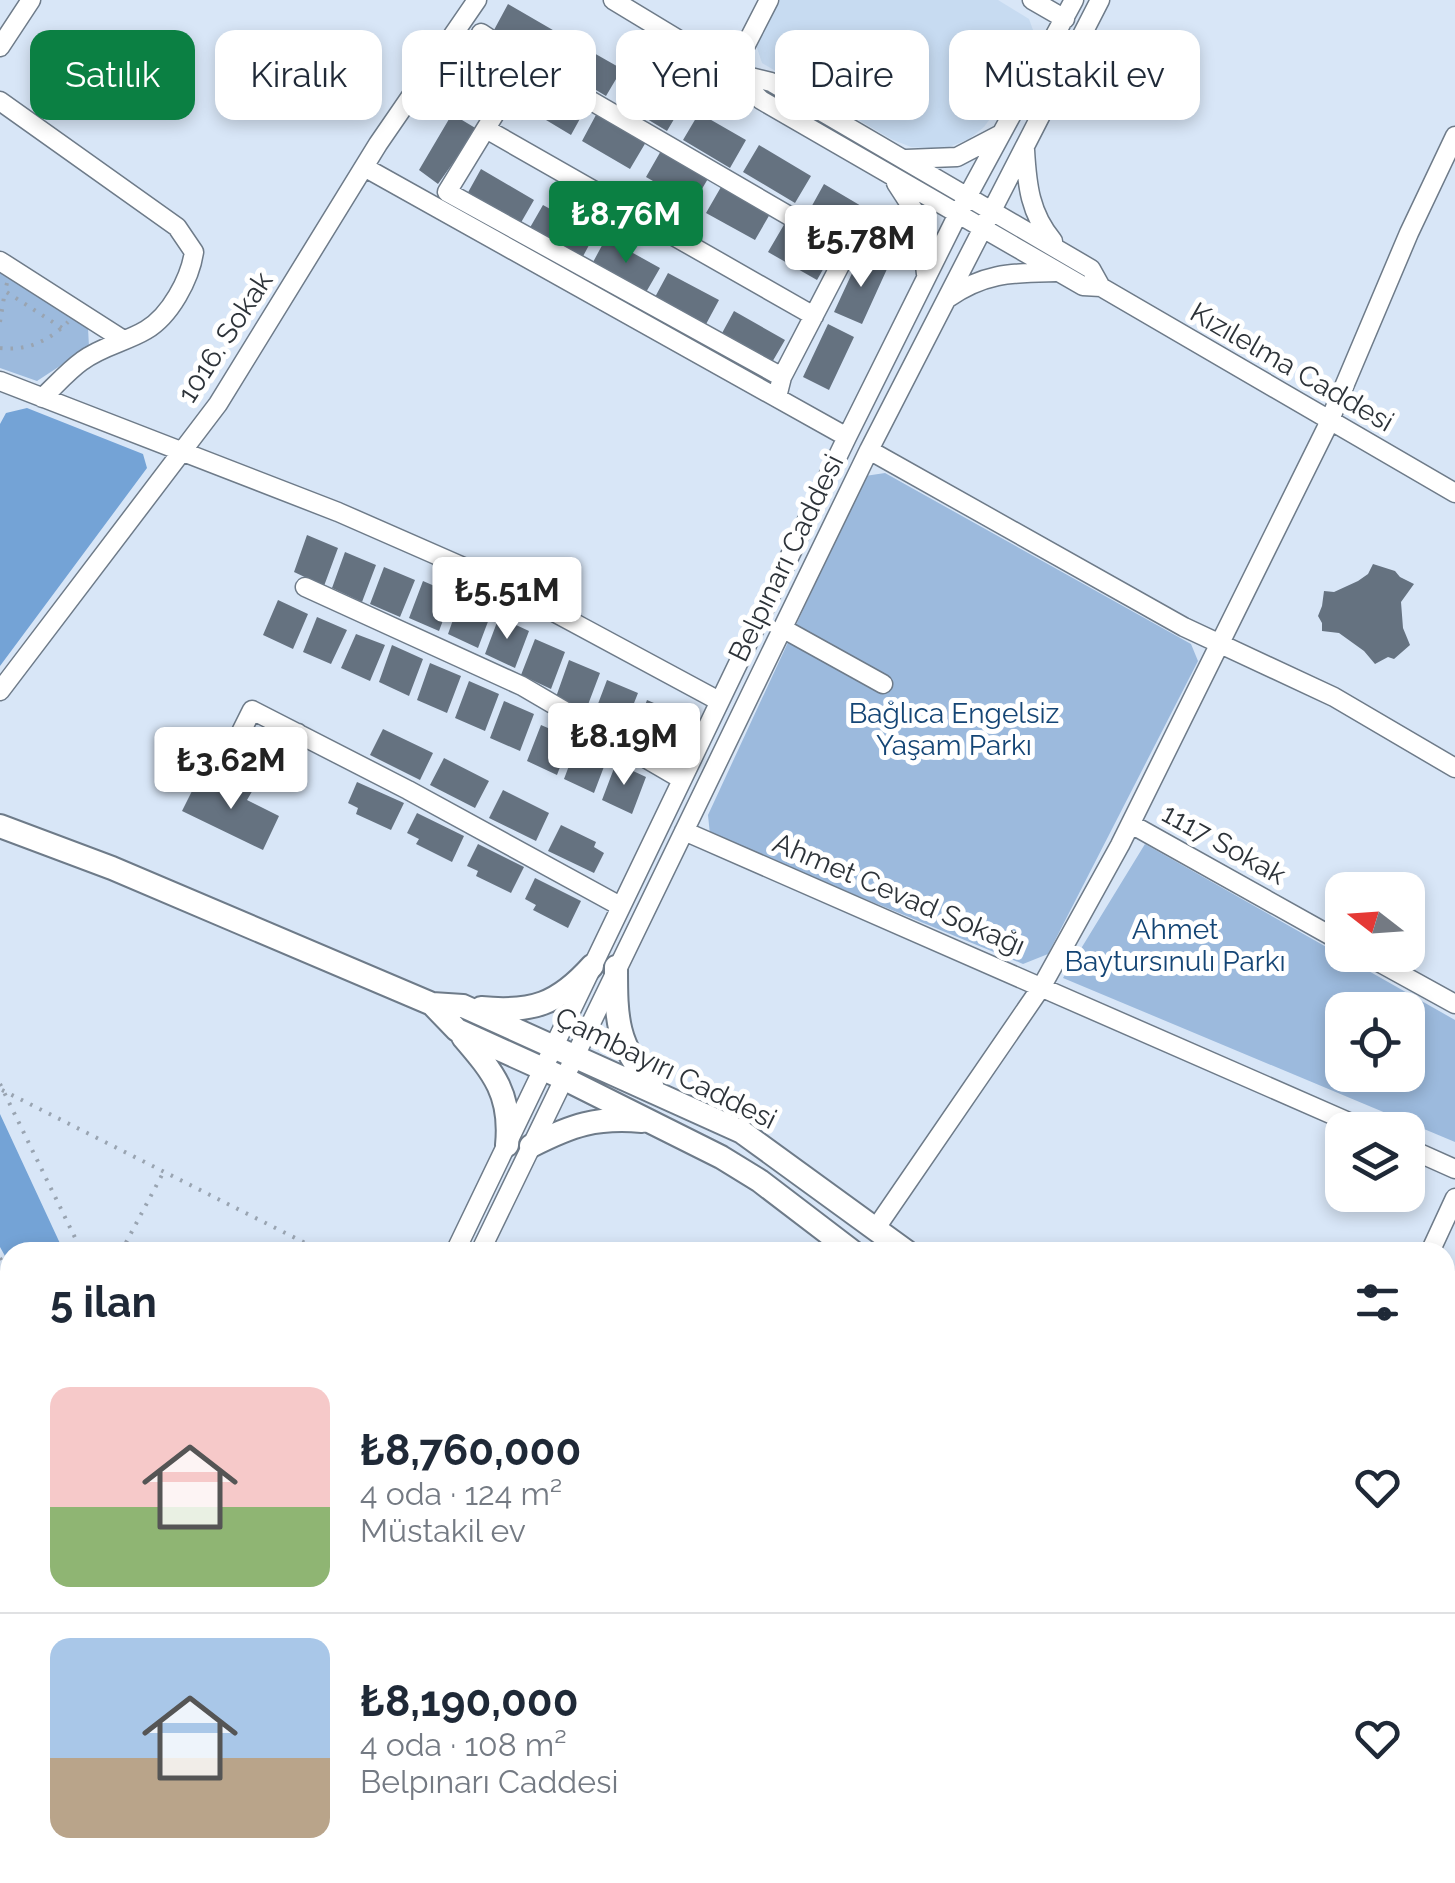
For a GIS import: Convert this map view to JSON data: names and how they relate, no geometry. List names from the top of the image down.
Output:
{
  "streets": {
    "main road": ["Çambayırı Caddesi"],
    "street": [
      "1016. Sokak",
      "Kızılelma Caddesi",
      "Belpınarı Caddesi",
      "1117 Sokak",
      "Ahmet Cevad Sokağı"
    ]
  },
  "crossings": [
    ["Kızılelma Caddesi", "Belpınarı Caddesi"],
    ["Belpınarı Caddesi", "Ahmet Cevad Sokağı"],
    ["Belpınarı Caddesi", "Çambayırı Caddesi"]
  ],
  "parks": ["Bağlıca Engelsiz Yaşam Parkı", "Ahmet Baytursınulı Parkı"],
  "north": "left",
  "page": {
    "chip": [
      "Satılık",
      "Kiralık",
      "Filtreler",
      "Yeni",
      "Daire",
      "Müstakil ev"
    ],
    "price": [
      "₺8.76M",
      "₺5.78M",
      "₺5.51M",
      "₺8.19M",
      "₺3.62M"
    ],
    "heading": "5 ilan",
    "list": [
      {
        "name": "₺8,760,000",
        "note": "4 oda · 124 m² · Müstakil ev"
      },
      {
        "name": "₺8,190,000",
        "note": "4 oda · 108 m² · Belpınarı Caddesi"
      }
    ]
  }
}
